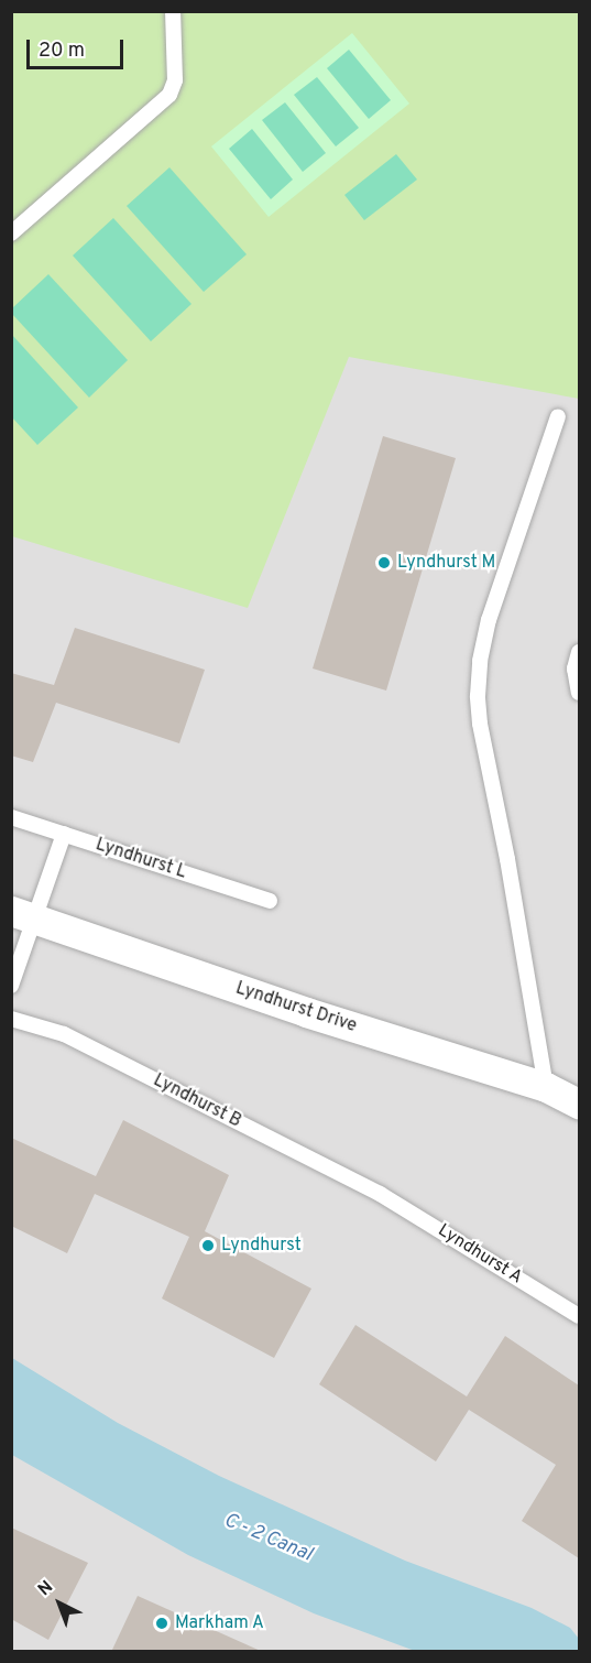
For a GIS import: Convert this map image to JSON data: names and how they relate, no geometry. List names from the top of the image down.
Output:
{
  "streets": {
    "street": ["Lyndhurst Drive"],
    "lane": ["Lyndhurst L", "Lyndhurst B", "Lyndhurst A"]
  },
  "crossings": [
    ["Lyndhurst B", "Lyndhurst A"]
  ],
  "water": ["C - 2 Canal"],
  "places": ["Lyndhurst M", "Lyndhurst", "Markham A"],
  "scale_bar": "20 m",
  "north": "top left"
}
